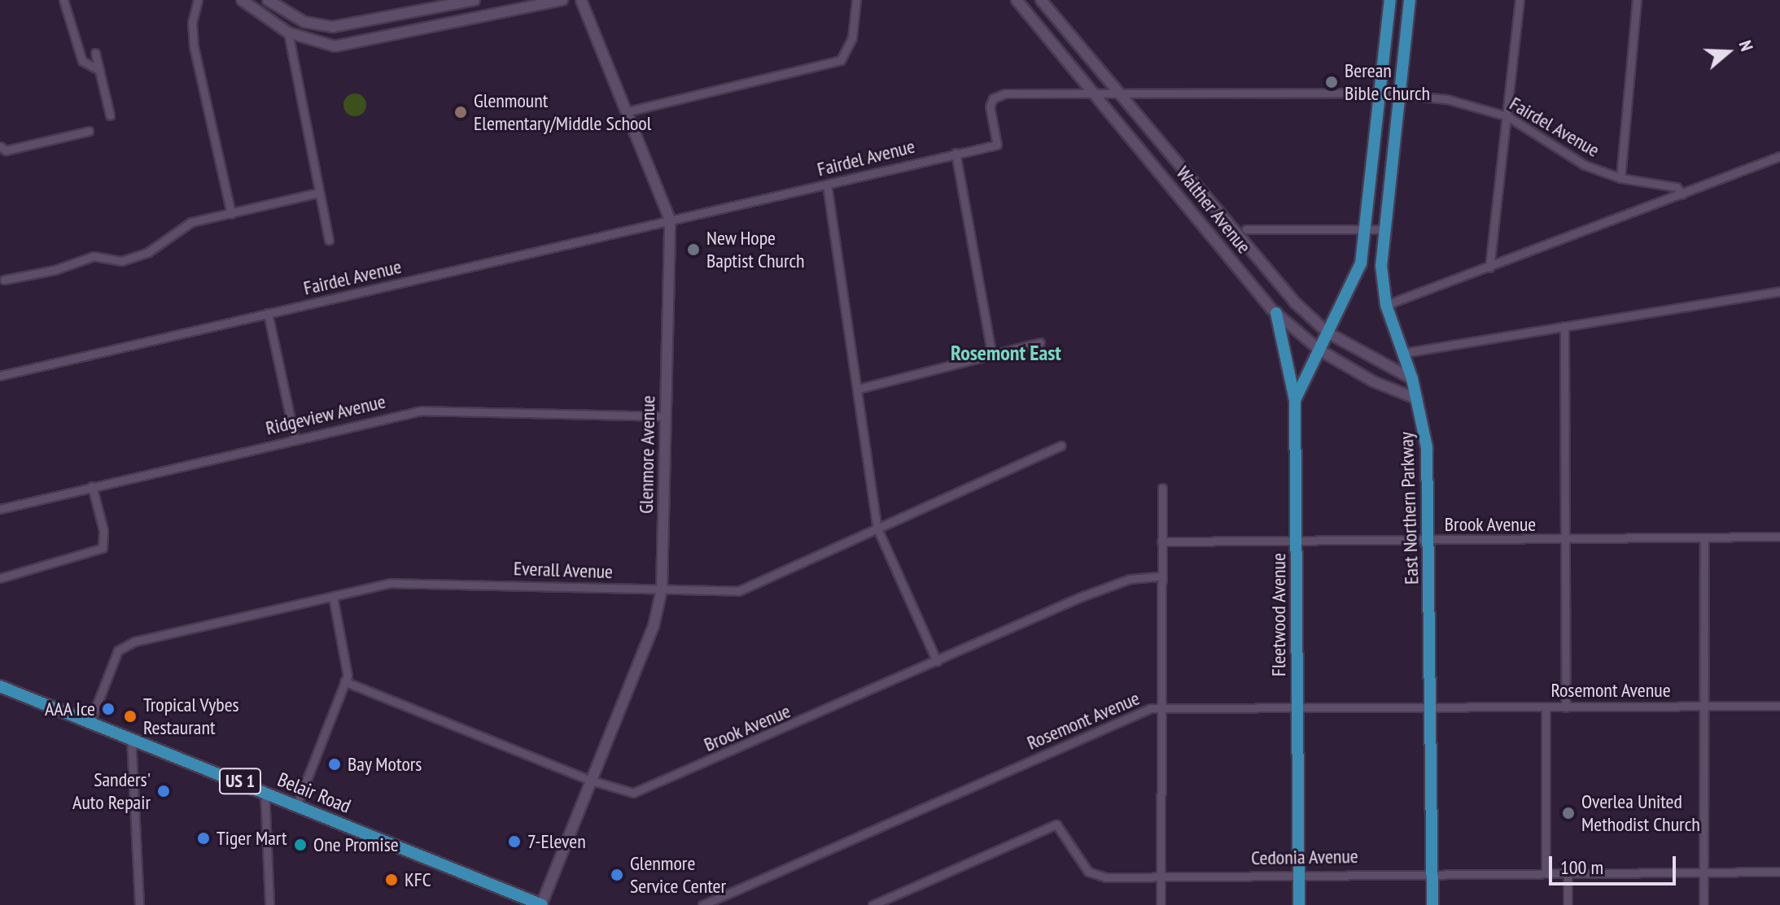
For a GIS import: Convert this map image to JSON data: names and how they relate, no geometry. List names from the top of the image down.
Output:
{
  "streets": {
    "main road": [
      "Walther Avenue",
      "Glenmore Avenue",
      "East Northern Parkway",
      "Fleetwood Avenue",
      "US 1",
      "Belair Road"
    ],
    "street": [
      "Fairdel Avenue",
      "Ridgeview Avenue",
      "Brook Avenue",
      "Everall Avenue",
      "Rosemont Avenue",
      "Cedonia Avenue"
    ]
  },
  "crossings": [
    ["Fairdel Avenue", "Walther Avenue"],
    ["Fairdel Avenue", "Glenmore Avenue"],
    ["Fairdel Avenue", "East Northern Parkway"],
    ["Walther Avenue", "East Northern Parkway"],
    ["Walther Avenue", "Fleetwood Avenue"],
    ["Ridgeview Avenue", "Glenmore Avenue"],
    ["Glenmore Avenue", "Brook Avenue"],
    ["Glenmore Avenue", "Everall Avenue"],
    ["Glenmore Avenue", "Belair Road"],
    ["East Northern Parkway", "Brook Avenue"],
    ["East Northern Parkway", "Rosemont Avenue"],
    ["East Northern Parkway", "Cedonia Avenue"],
    ["Brook Avenue", "Fleetwood Avenue"],
    ["Everall Avenue", "Belair Road"],
    ["Fleetwood Avenue", "Rosemont Avenue"],
    ["Fleetwood Avenue", "Cedonia Avenue"]
  ],
  "districts": ["Rosemont East"],
  "places": [
    "Berean Bible Church",
    "Glenmount Elementary/Middle School",
    "New Hope Baptist Church",
    "AAA Ice",
    "Tropical Vybes Restaurant",
    "Bay Motors",
    "Sanders' Auto Repair",
    "Overlea United Methodist Church",
    "Tiger Mart",
    "7-Eleven",
    "One Promise",
    "Glenmore Service Center",
    "KFC"
  ],
  "scale_bar": "100 m",
  "north": "right"
}
